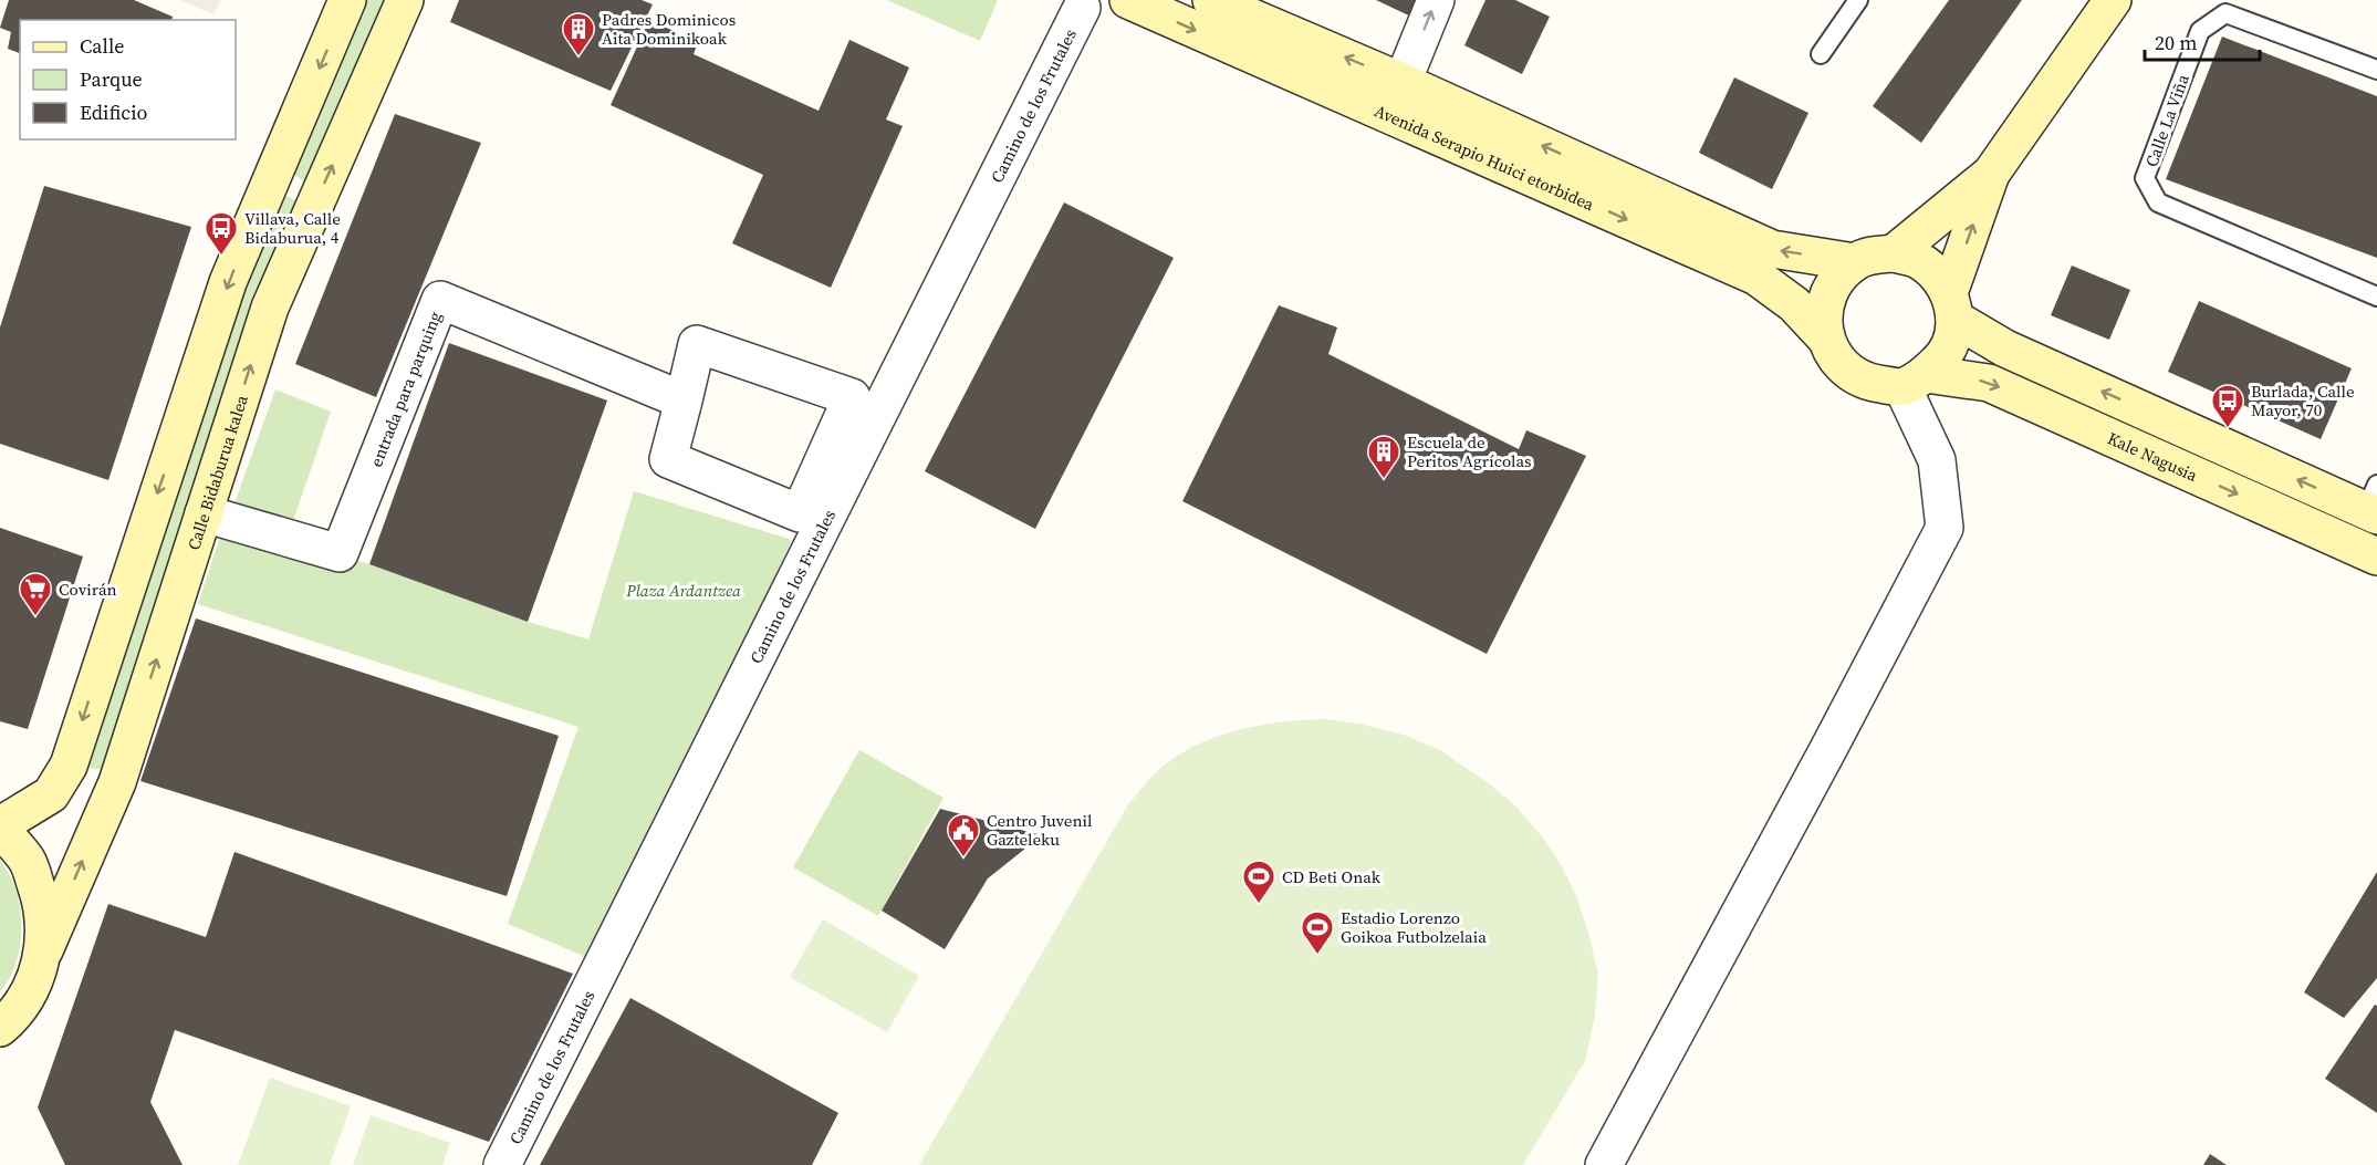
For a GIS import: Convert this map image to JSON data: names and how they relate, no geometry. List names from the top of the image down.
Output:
{
  "streets": {
    "main road": ["Avenida Serapio Huici etorbidea", "Kale Nagusia", "Calle Bidaburua kalea"],
    "street": ["Camino de los Frutales", "entrada para parquing"],
    "lane": ["Calle La Viña"]
  },
  "crossings": [
    ["Avenida Serapio Huici etorbidea", "Kale Nagusia"],
    ["entrada para parquing", "Calle Bidaburua kalea"]
  ],
  "parks": ["Plaza Ardantzea"],
  "places": {
    "building": ["Padres Dominicos Aita Dominikoak", "Escuela de Peritos Agrícolas"],
    "bus stop": ["Villava, Calle Bidaburua, 4", "Burlada, Calle Mayor, 70"],
    "supermarket": ["Covirán"],
    "public building": ["Centro Juvenil Gazteleku"],
    "sports": ["CD Beti Onak", "Estadio Lorenzo Goikoa Futbolzelaia"]
  },
  "legend": ["Calle", "Parque", "Edificio"],
  "scale_bar": "20 m"
}
